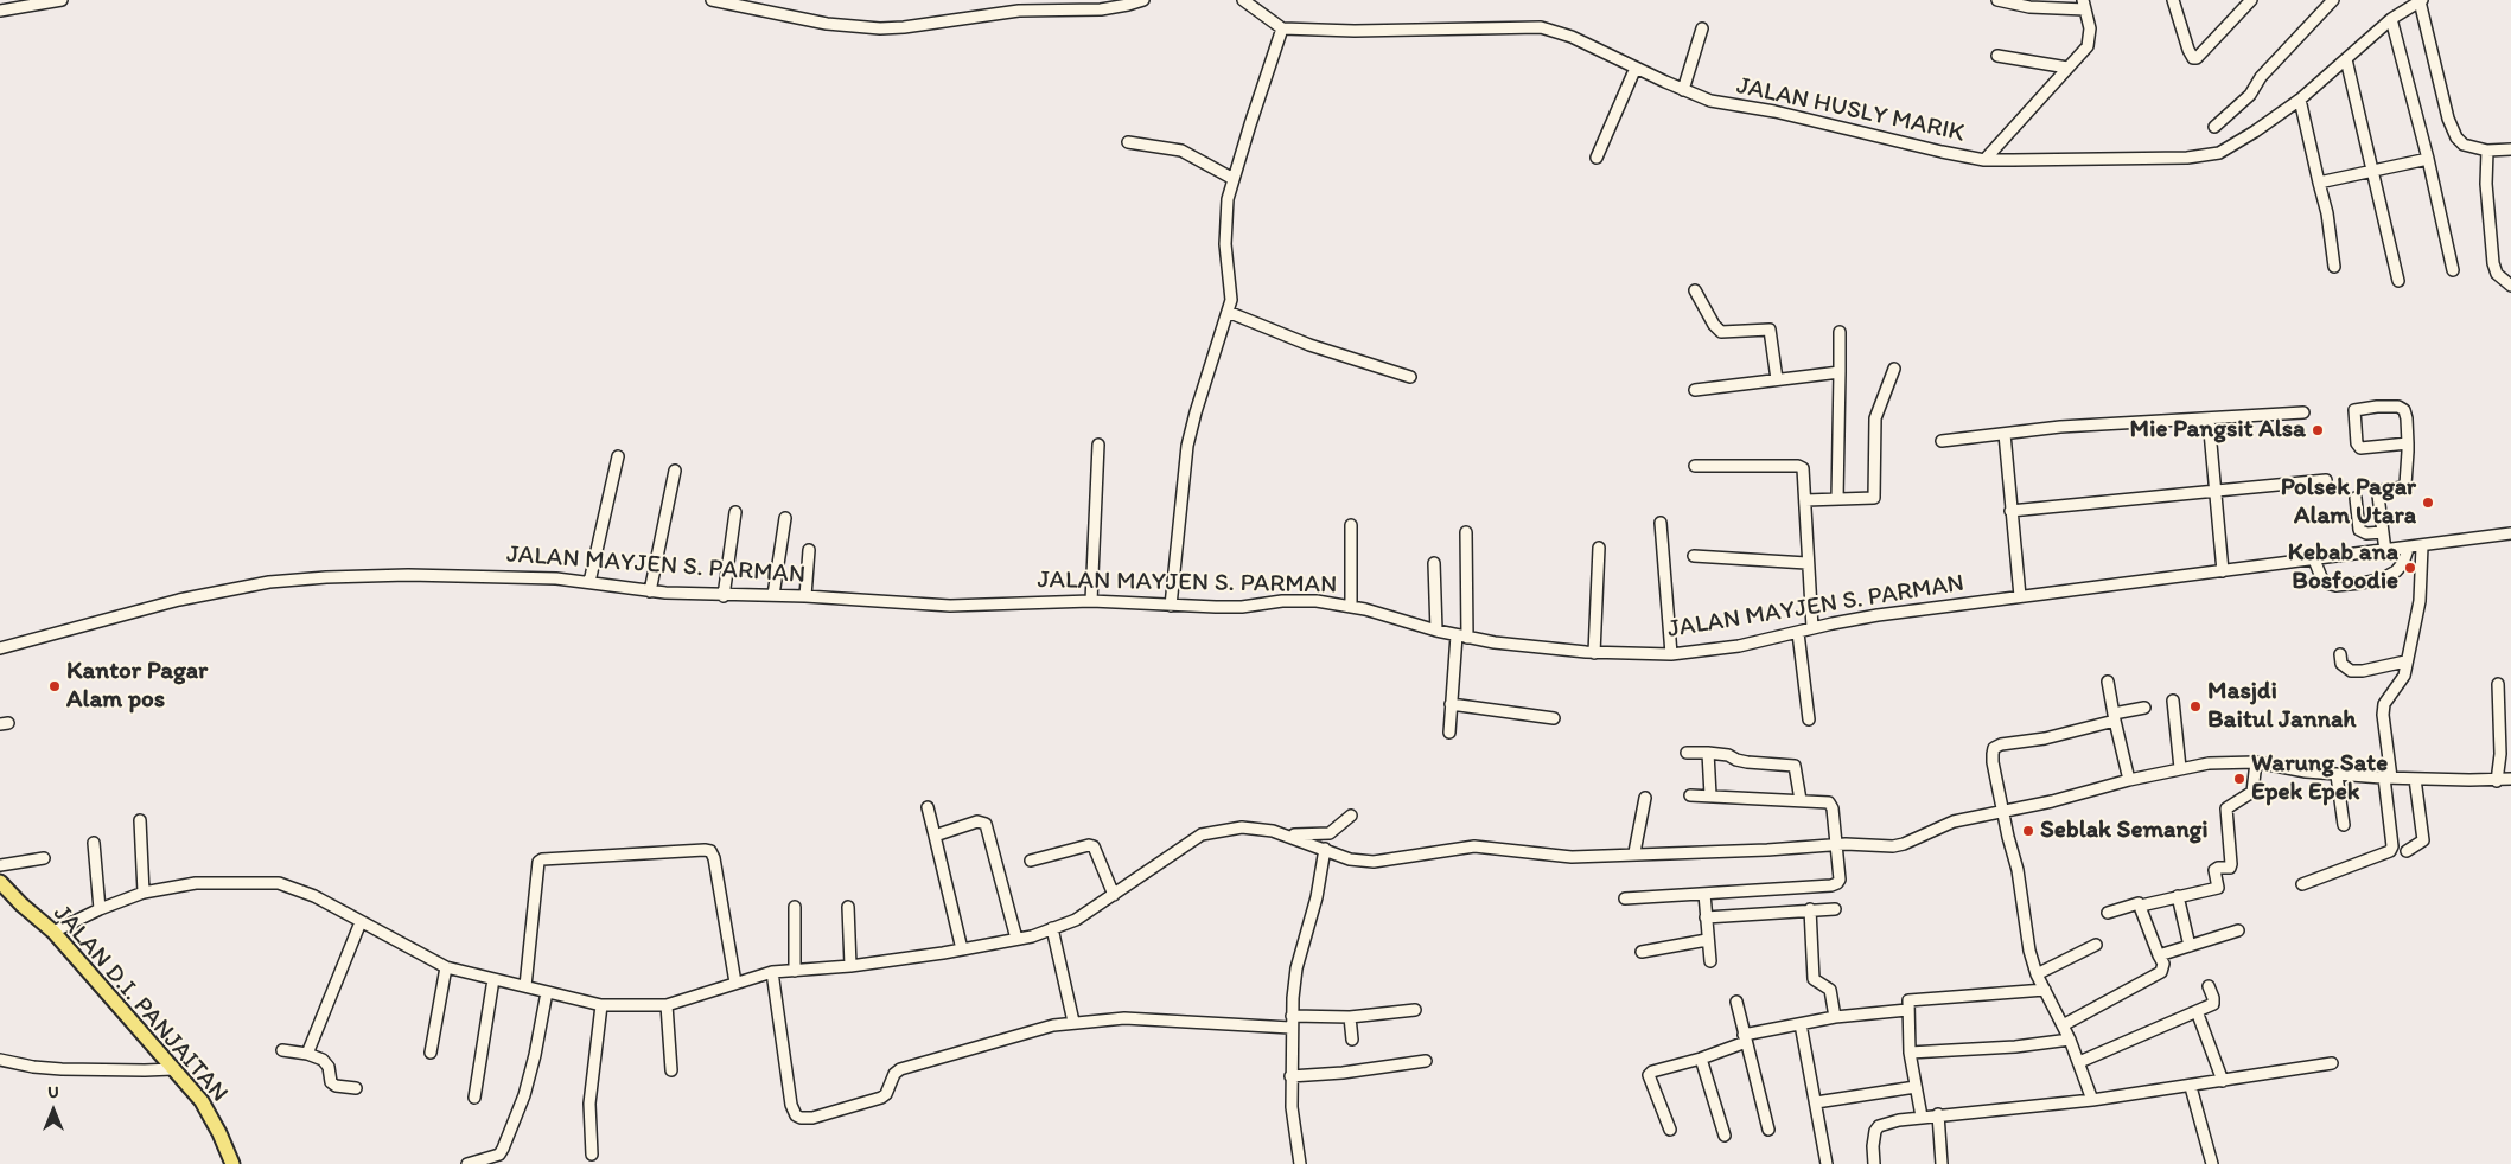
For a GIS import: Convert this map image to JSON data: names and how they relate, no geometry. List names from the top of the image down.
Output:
{
  "streets": {
    "main road": ["JALAN D.I. PANJAITAN"],
    "street": ["JALAN HUSLY MARIK", "JALAN MAYJEN S. PARMAN"]
  },
  "places": [
    "Mie Pangsit Alsa",
    "Polsek Pagar Alam Utara",
    "Kebab ana Bosfoodie",
    "Kantor Pagar Alam pos",
    "Masjdi Baitul Jannah",
    "Warung Sate Epek Epek",
    "Seblak Semangi"
  ],
  "north": "top"
}
